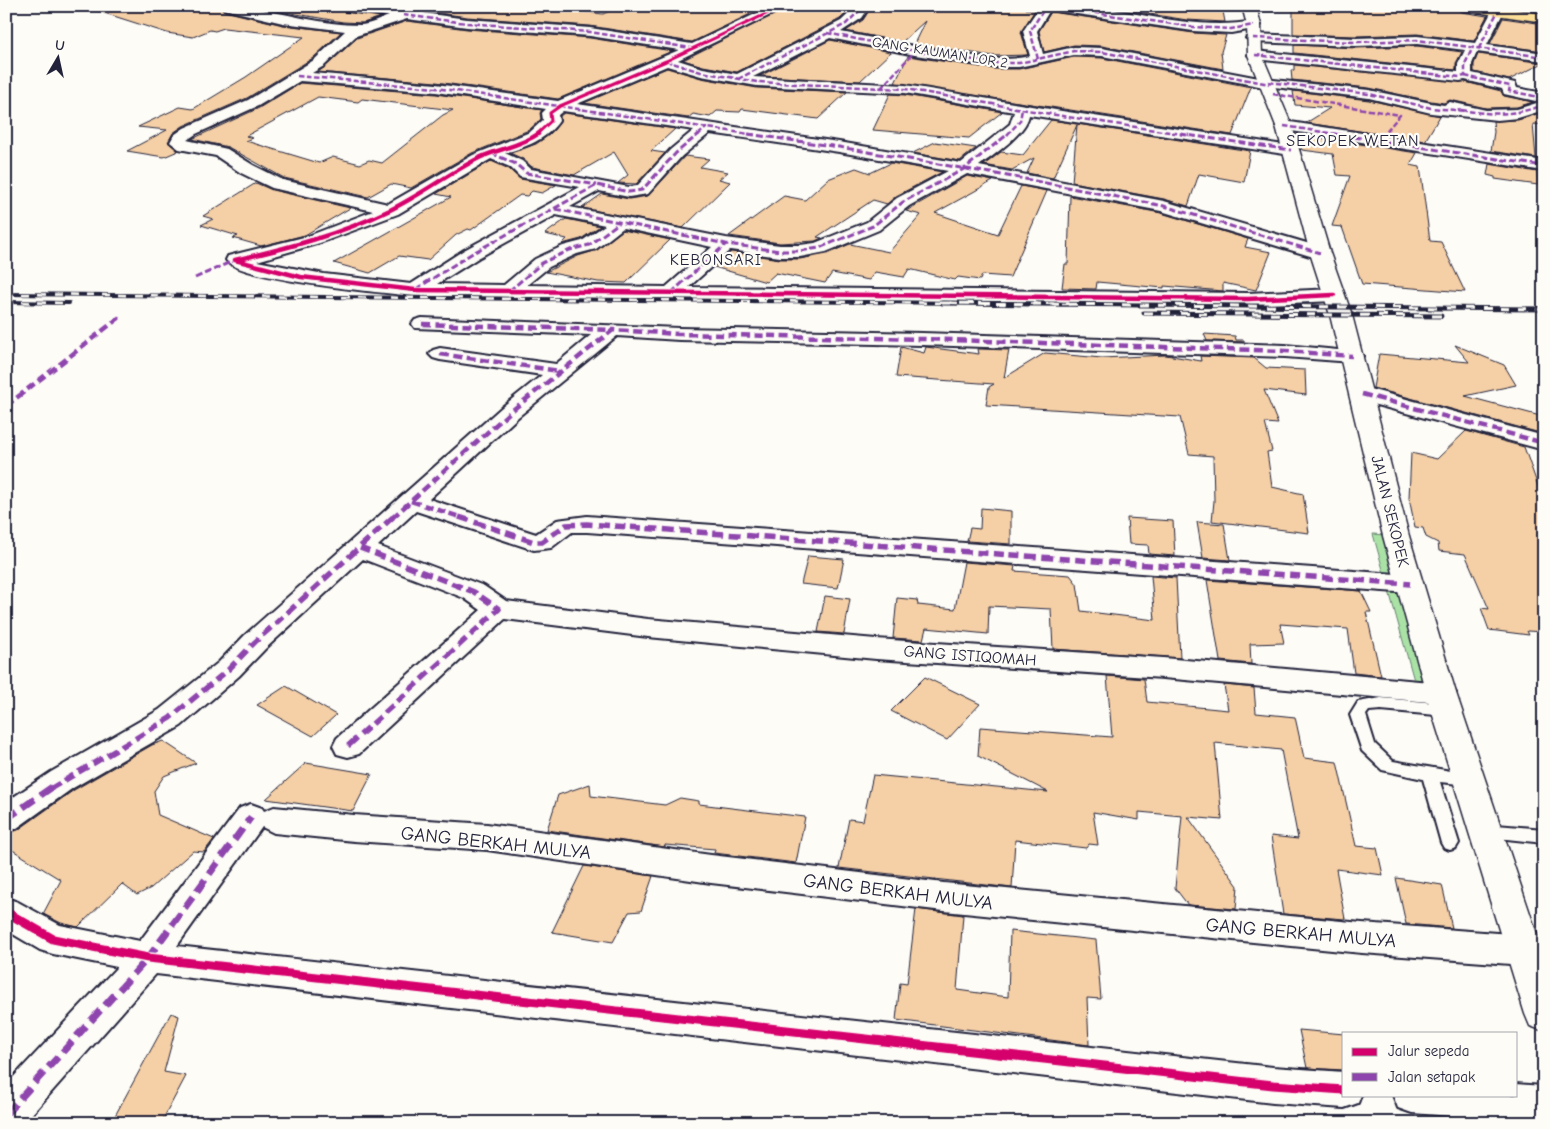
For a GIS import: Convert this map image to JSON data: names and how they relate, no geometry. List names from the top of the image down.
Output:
{
  "streets": {
    "street": [
      "GANG KAUMAN LOR 2",
      "JALAN SEKOPEK",
      "GANG ISTIQOMAH",
      "GANG BERKAH MULYA"
    ]
  },
  "crossings": [
    ["GANG KAUMAN LOR 2", "JALAN SEKOPEK"],
    ["JALAN SEKOPEK", "GANG ISTIQOMAH"],
    ["JALAN SEKOPEK", "GANG BERKAH MULYA"]
  ],
  "districts": ["SEKOPEK WETAN", "KEBONSARI"],
  "legend": ["Jalur sepeda", "Jalan setapak"],
  "north": "top"
}
